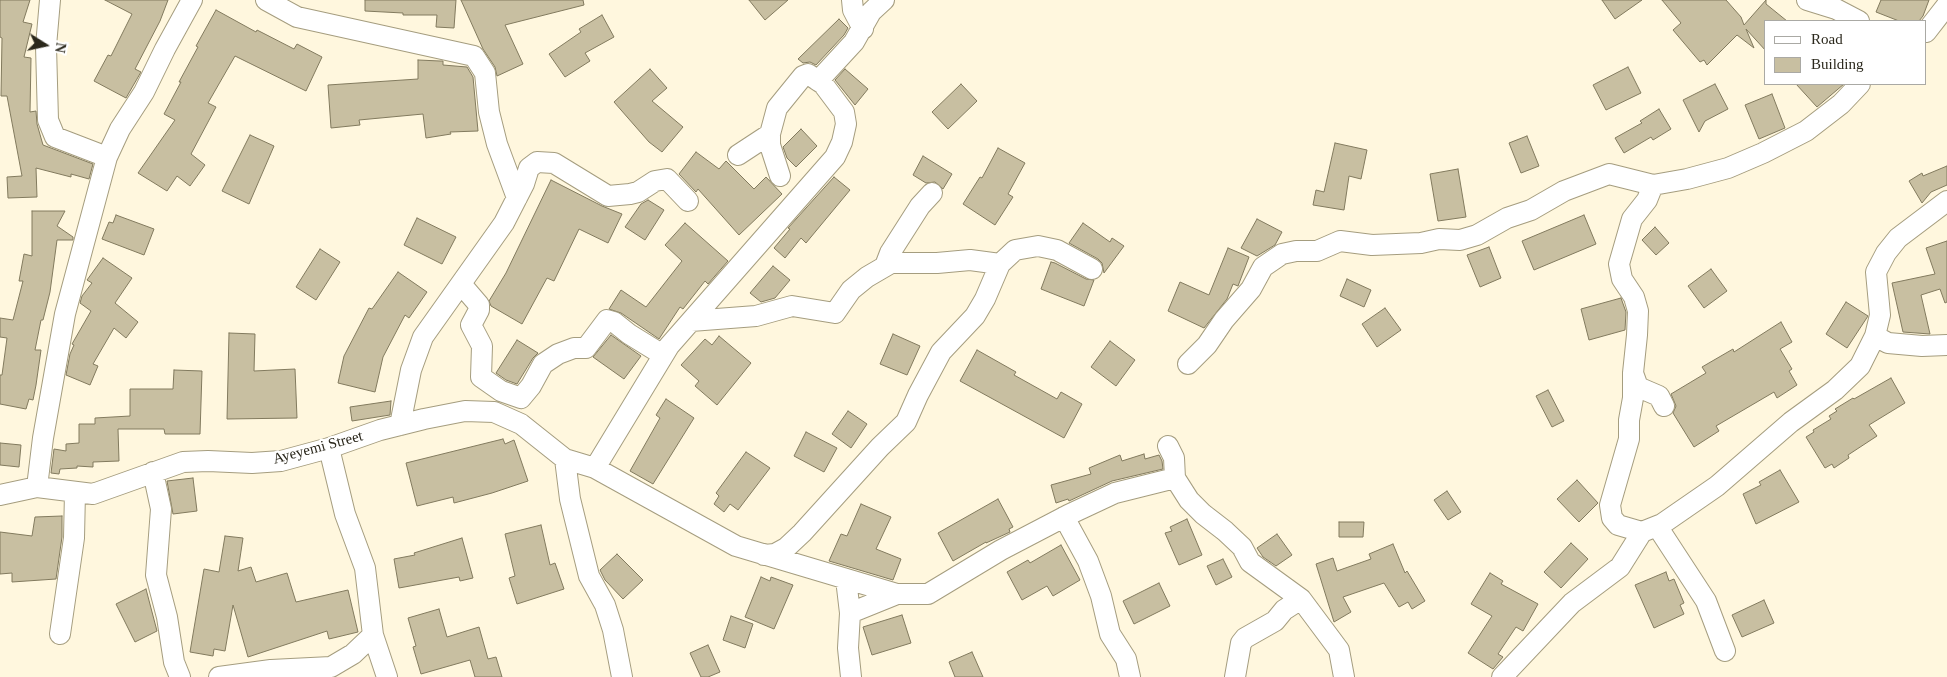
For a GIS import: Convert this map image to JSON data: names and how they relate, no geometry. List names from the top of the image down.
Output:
{
  "streets": {
    "street": ["Ayeyemi Street"]
  },
  "legend": ["Road", "Building"],
  "north": "right"
}
